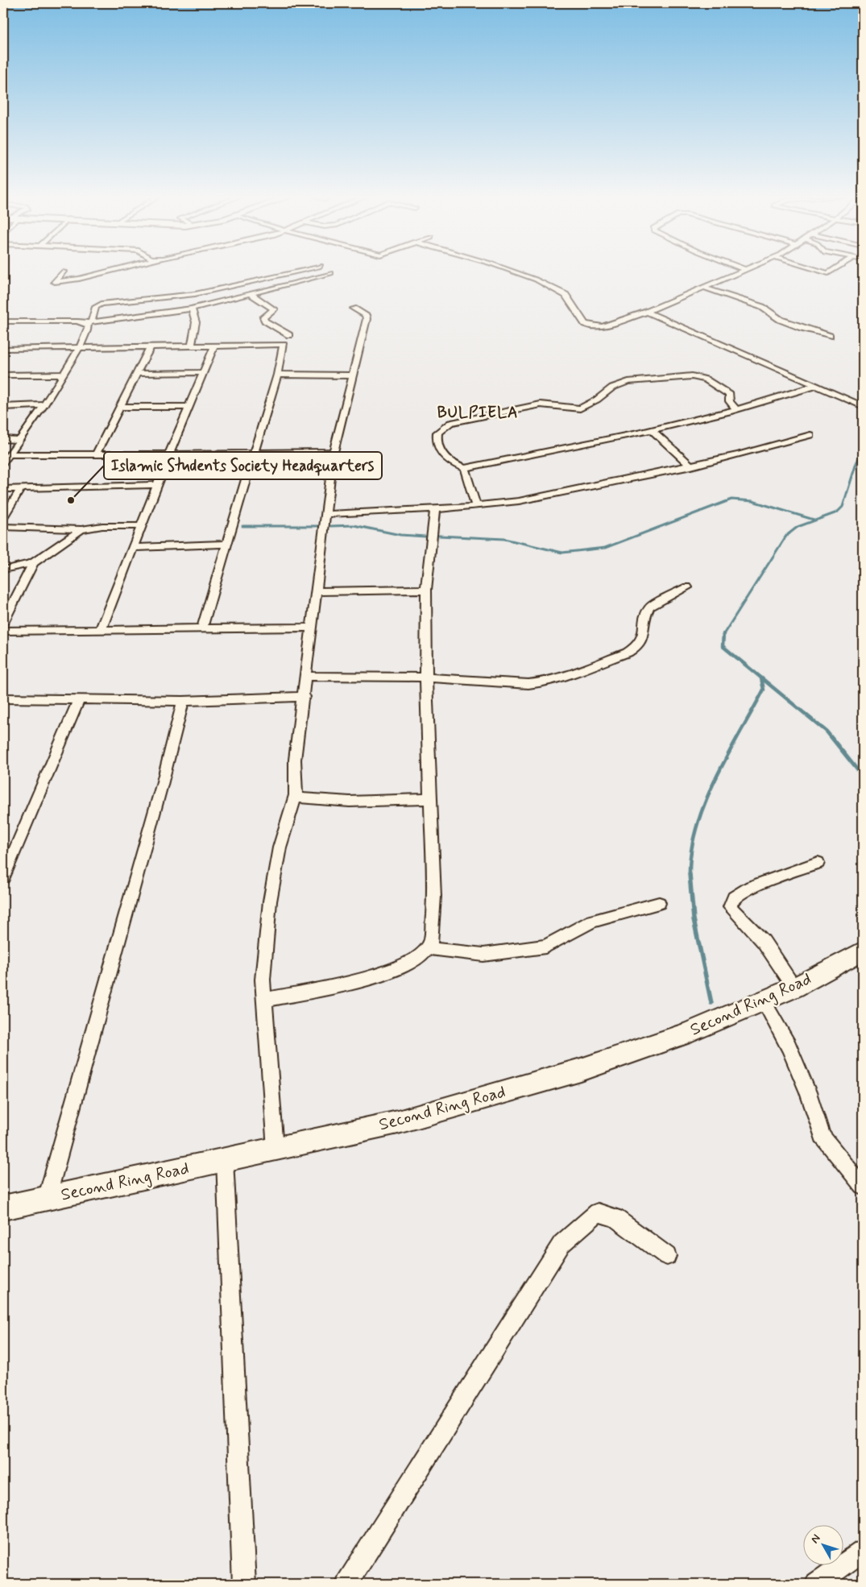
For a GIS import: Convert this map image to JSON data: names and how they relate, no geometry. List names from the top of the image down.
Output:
{
  "streets": {
    "street": ["Second Ring Road"]
  },
  "districts": ["BULPIELA"],
  "places": ["Islamic Students Society Headquarters"],
  "north": "top left"
}
